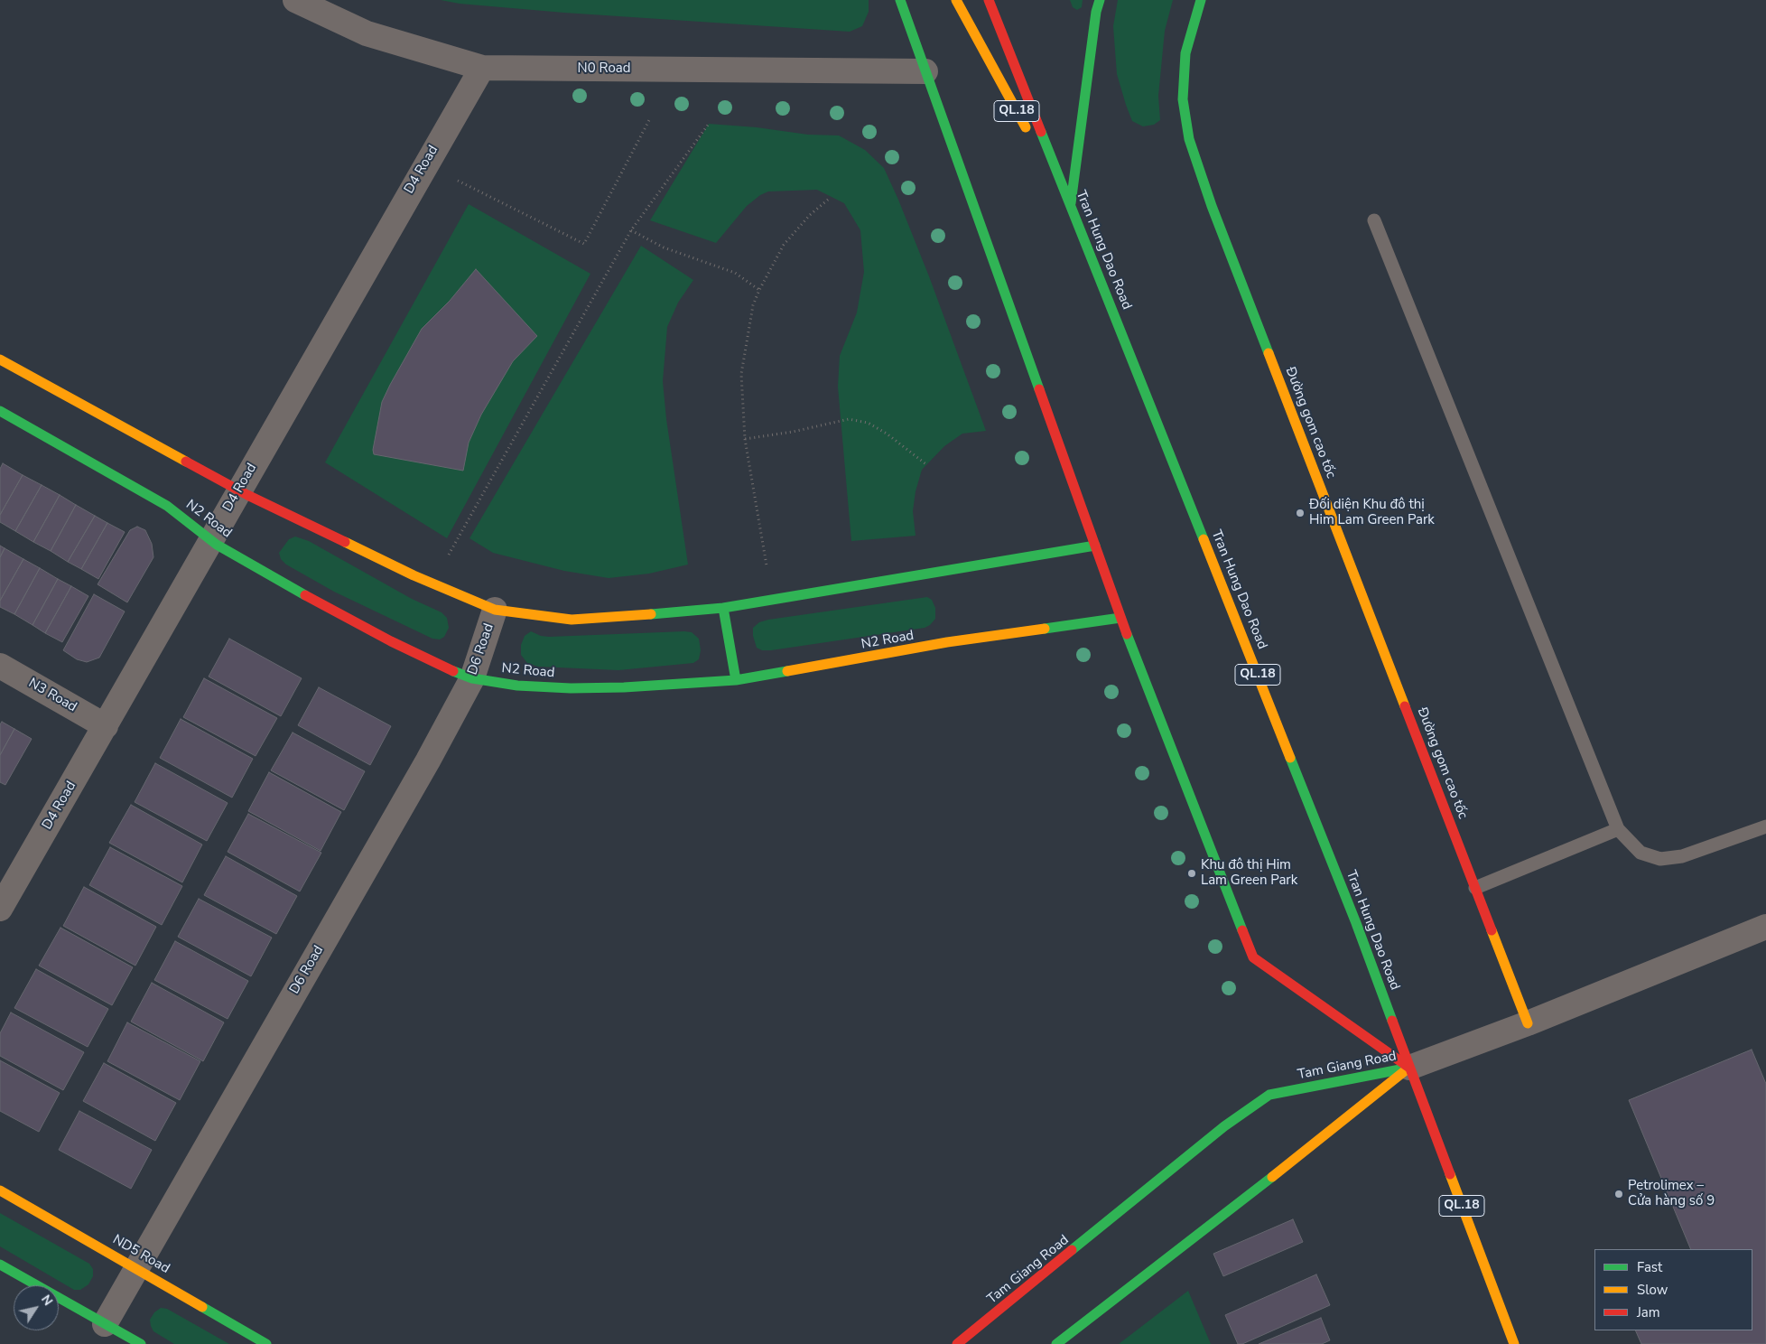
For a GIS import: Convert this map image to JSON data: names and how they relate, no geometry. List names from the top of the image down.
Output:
{
  "streets": {
    "main road": [
      "QL.18",
      "Tran Hung Dao Road",
      "Đường gom cao tốc",
      "N2 Road",
      "Tam Giang Road",
      "ND5 Road"
    ],
    "street": [
      "N0 Road",
      "D4 Road",
      "D6 Road",
      "N3 Road"
    ]
  },
  "crossings": [
    ["N0 Road", "D4 Road"],
    ["QL.18", "Tran Hung Dao Road"],
    ["D4 Road", "N2 Road"],
    ["D4 Road", "N3 Road"],
    ["Tran Hung Dao Road", "Tam Giang Road"],
    ["N2 Road", "D6 Road"],
    ["D6 Road", "ND5 Road"]
  ],
  "places": ["Đối diện Khu đô thị Him Lam Green Park", "Khu đô thị Him Lam Green Park", "Petrolimex – Cửa hàng số 9"],
  "legend": ["Fast", "Slow", "Jam"],
  "north": "top right"
}
